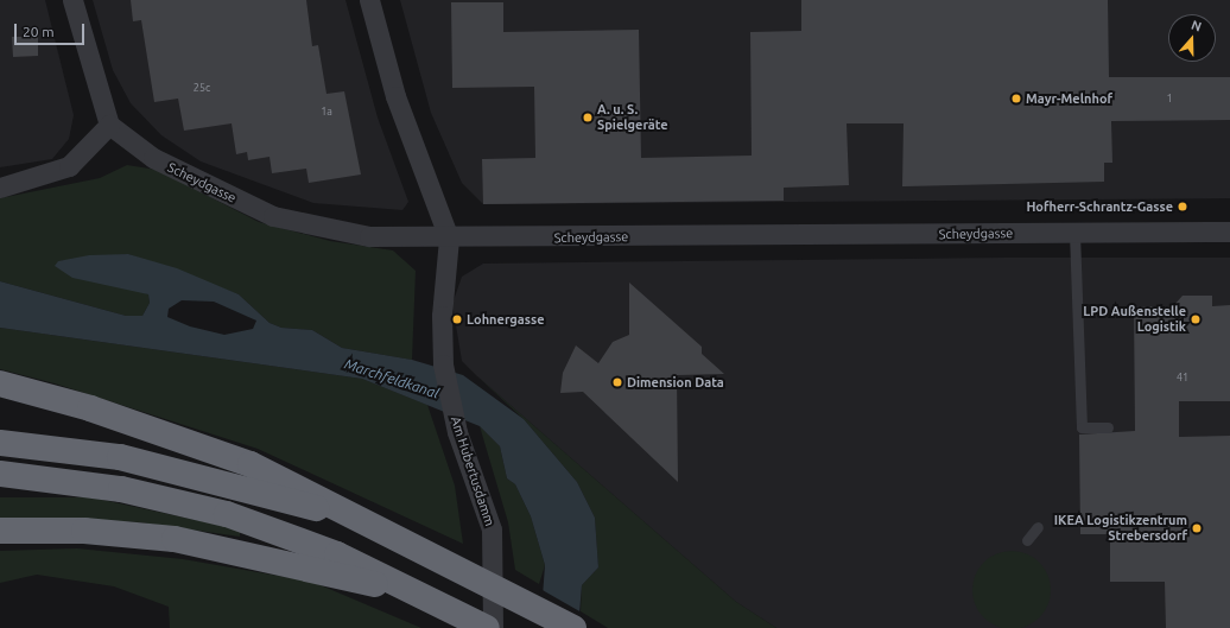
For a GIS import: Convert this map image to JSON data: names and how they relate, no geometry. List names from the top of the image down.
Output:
{
  "streets": {
    "street": ["Scheydgasse", "Am Hubertusdamm"]
  },
  "crossings": [
    ["Scheydgasse", "Am Hubertusdamm"]
  ],
  "water": ["Marchfeldkanal"],
  "places": [
    "Mayr-Melnhof",
    "A. u. S. Spielgeräte",
    "Hofherr-Schrantz-Gasse",
    "Lohnergasse",
    "LPD Außenstelle Logistik",
    "Dimension Data",
    "IKEA Logistikzentrum Strebersdorf"
  ],
  "house_numbers": [
    "25c",
    "1",
    "1a",
    "41"
  ],
  "scale_bar": "20 m",
  "north": "top"
}
